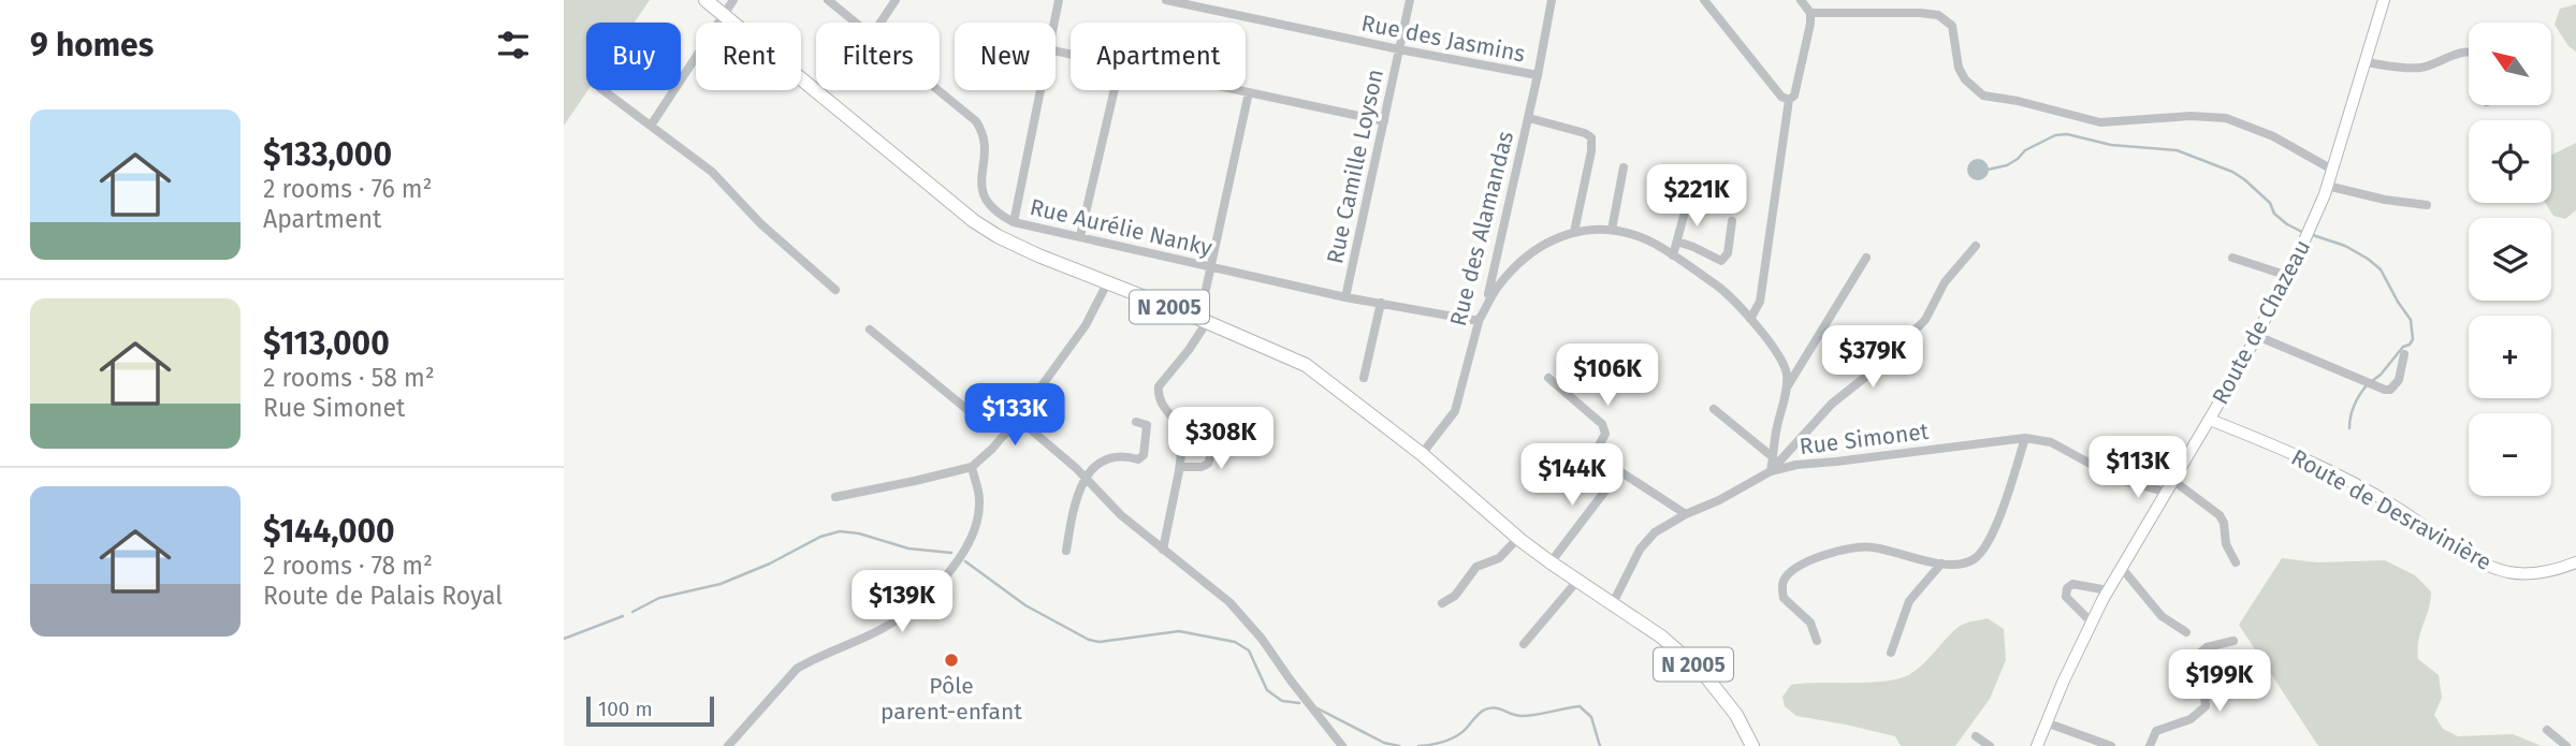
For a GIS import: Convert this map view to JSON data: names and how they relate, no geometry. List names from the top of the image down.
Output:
{
  "streets": {
    "main road": ["N 2005", "Route de Chazeau", "Route de Desravinière"],
    "street": [
      "Rue des Jasmins",
      "Rue Camille Loyson",
      "Rue Aurélie Nanky",
      "Rue des Alamandas",
      "Rue Simonet"
    ]
  },
  "crossings": [
    ["Rue des Jasmins", "Rue Camille Loyson"],
    ["Rue des Jasmins", "Rue des Alamandas"],
    ["Rue Camille Loyson", "Rue Aurélie Nanky"],
    ["Rue Aurélie Nanky", "Rue des Alamandas"],
    ["Rue des Alamandas", "N 2005"],
    ["N 2005", "Rue Simonet"],
    ["Route de Chazeau", "Rue Simonet"],
    ["Route de Chazeau", "Route de Desravinière"]
  ],
  "places": ["Pôle parent-enfant"],
  "scale_bar": "100 m",
  "north": "top left",
  "page": {
    "heading": "9 homes",
    "map_buttons": ["+", "−"],
    "chip": [
      "Buy",
      "Rent",
      "Filters",
      "New",
      "Apartment"
    ],
    "list": [
      {
        "name": "$133,000",
        "note": "2 rooms · 76 m² · Apartment"
      },
      {
        "name": "$113,000",
        "note": "2 rooms · 58 m² · Rue Simonet"
      },
      {
        "name": "$144,000",
        "note": "2 rooms · 78 m² · Route de Palais Royal"
      }
    ],
    "price": [
      "$221K",
      "$379K",
      "$106K",
      "$133K",
      "$308K",
      "$113K",
      "$144K",
      "$139K",
      "$199K"
    ],
    "scale": "100 m"
  }
}
